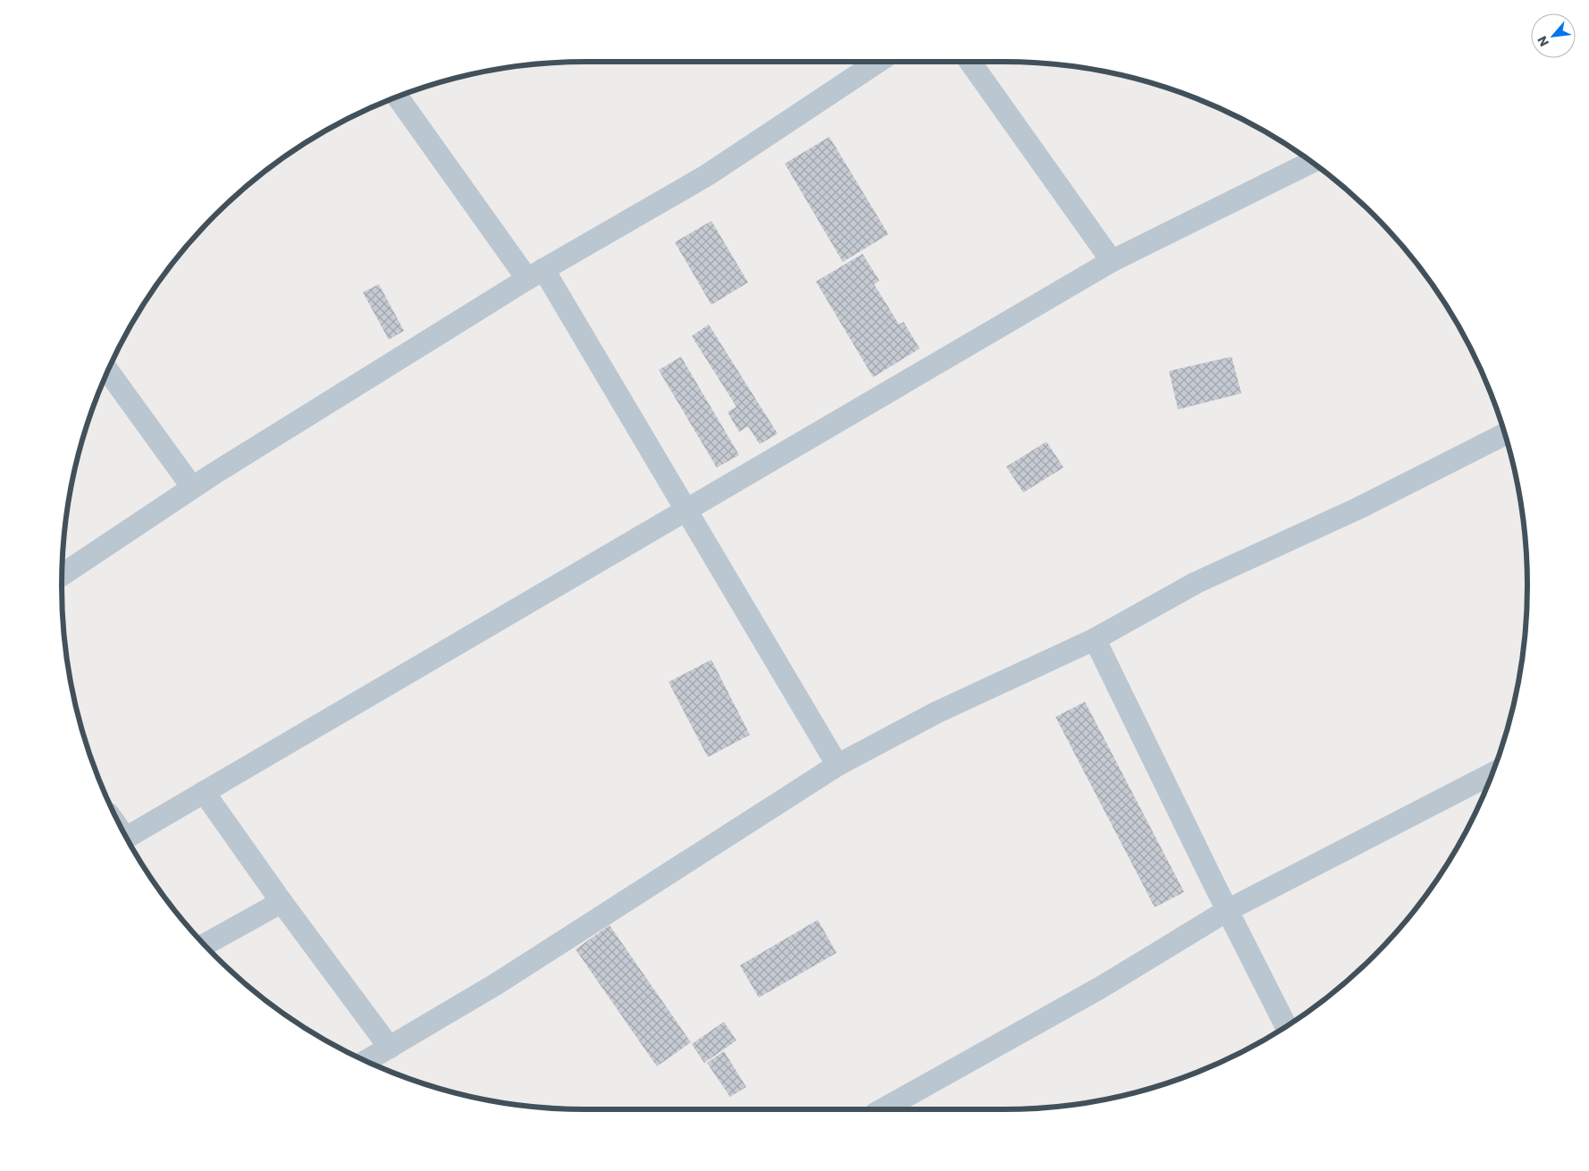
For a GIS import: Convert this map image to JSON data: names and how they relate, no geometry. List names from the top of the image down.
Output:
{
  "north": "bottom left"
}
